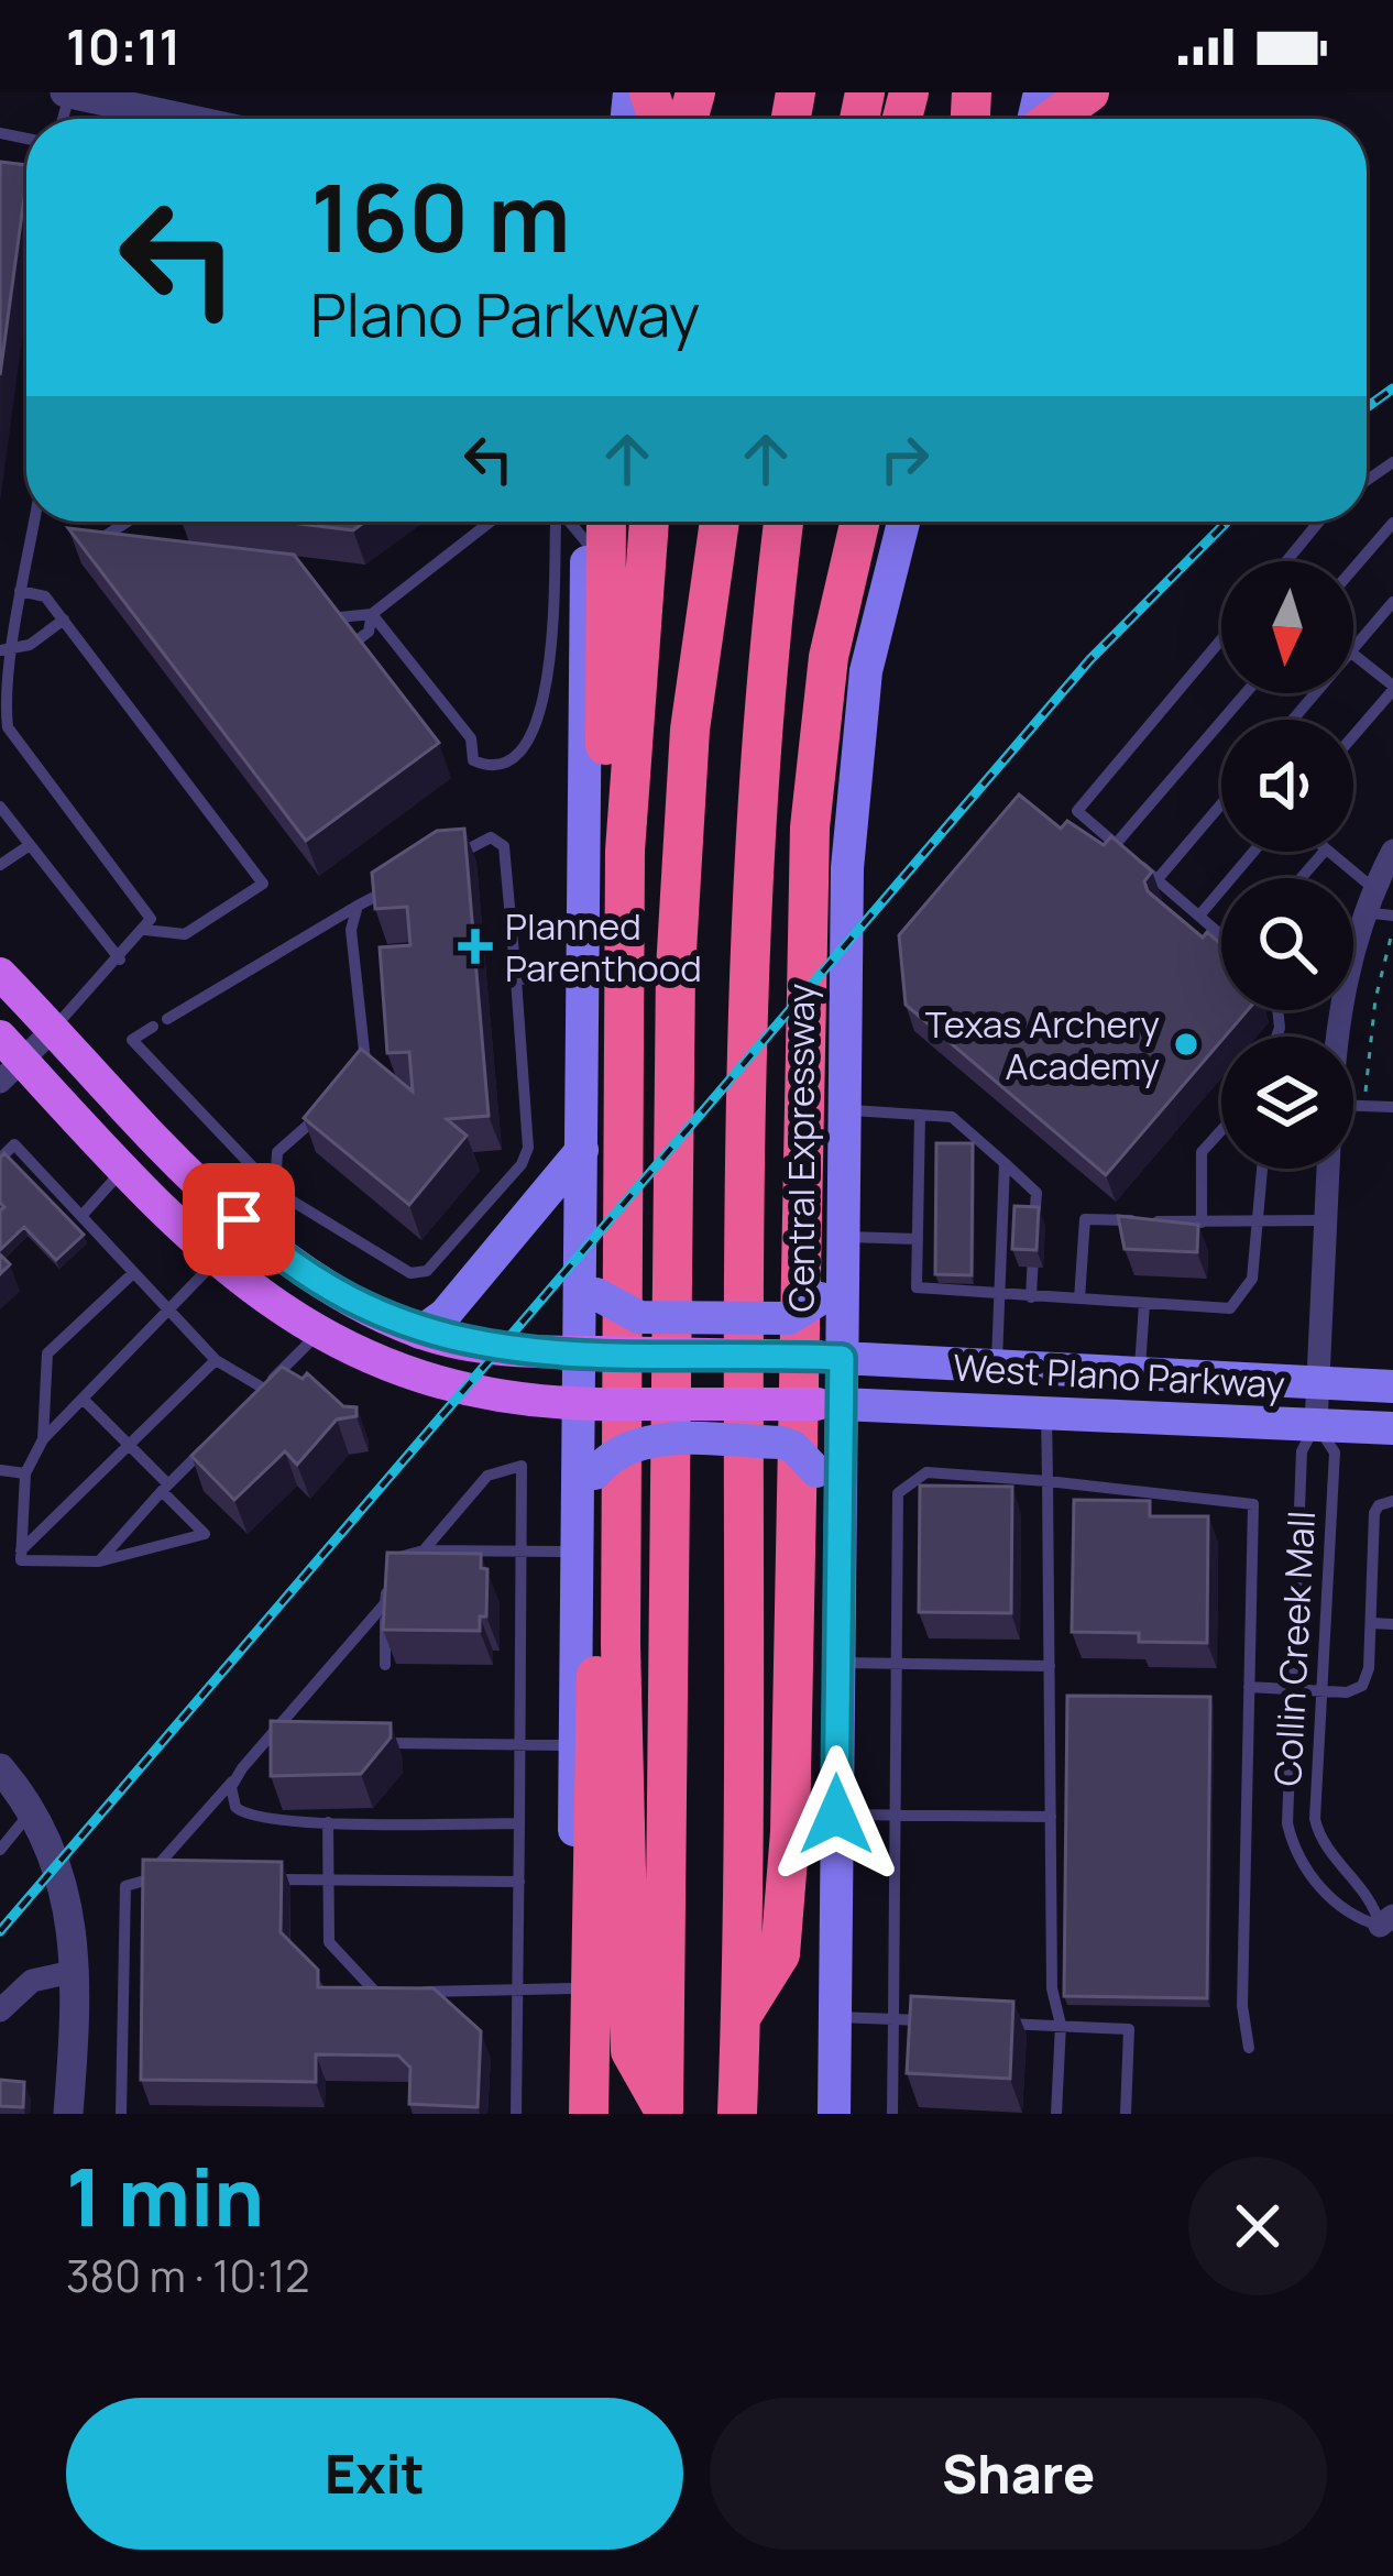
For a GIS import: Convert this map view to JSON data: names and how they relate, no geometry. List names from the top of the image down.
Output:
{
  "streets": {
    "highway": ["Central Expressway"],
    "main road": ["West Plano Parkway"],
    "lane": ["Collin Creek Mall"]
  },
  "crossings": [
    ["Central Expressway", "West Plano Parkway"],
    ["West Plano Parkway", "Collin Creek Mall"]
  ],
  "places": {
    "health": ["Planned Parenthood"],
    "other": ["Texas Archery Academy"]
  },
  "north": "bottom",
  "page": {
    "status": "10:11",
    "turn": ["160 m", "Plano Parkway"],
    "heading": ["1 min", "380 m · 10:12"],
    "buttons": ["Exit", "Share"]
  }
}
